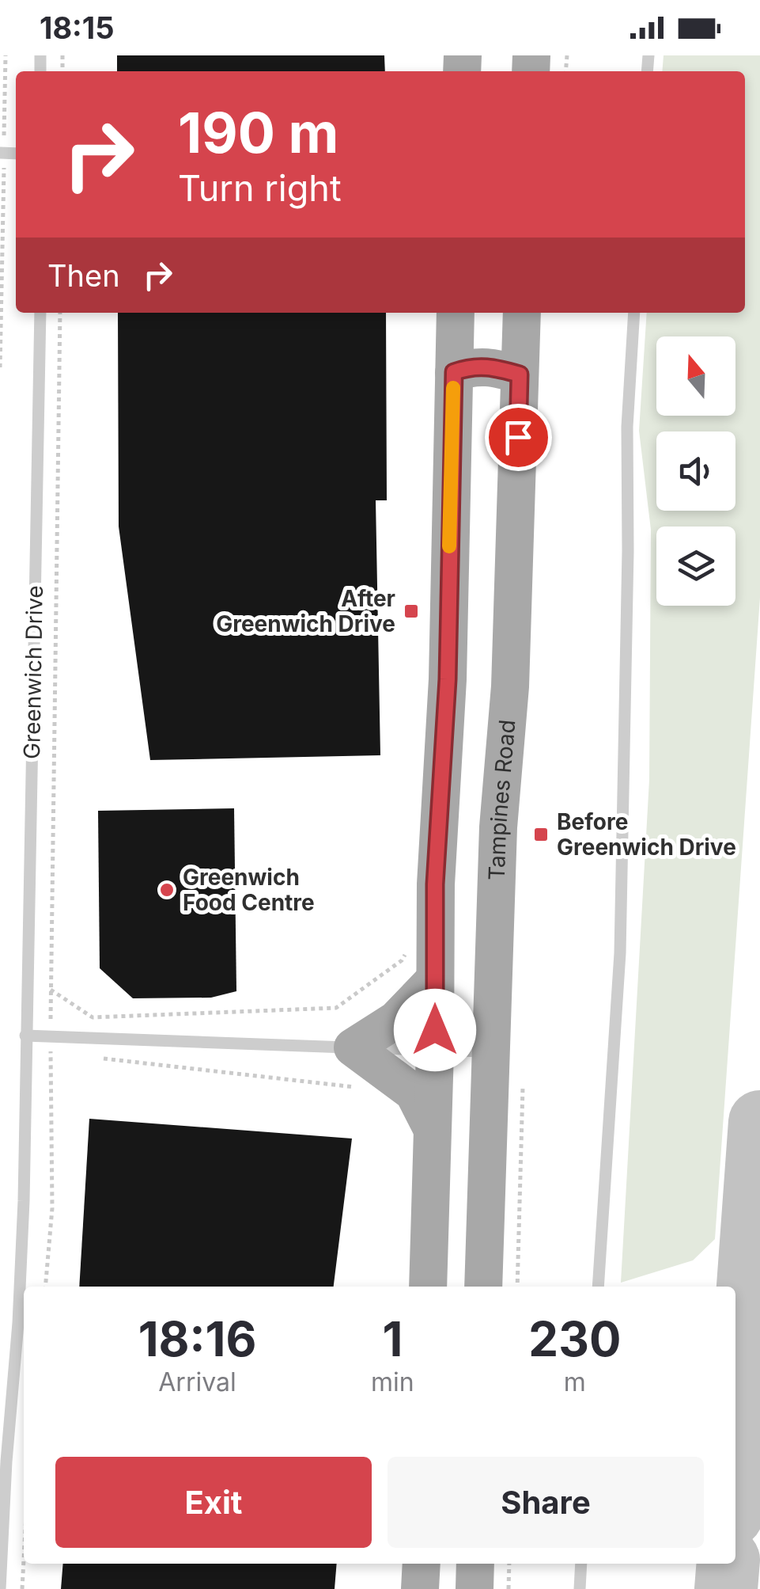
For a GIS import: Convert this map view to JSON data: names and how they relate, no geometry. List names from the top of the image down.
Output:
{
  "streets": {
    "main road": ["Tampines Road"],
    "lane": ["Greenwich Drive"]
  },
  "places": {
    "transit": ["After Greenwich Drive", "Before Greenwich Drive"],
    "other": ["Greenwich Food Centre"]
  },
  "north": "top",
  "page": {
    "status": "18:15",
    "turn": ["190 m", "Turn right"],
    "then": "Then",
    "eta": [
      "18:16",
      "Arrival",
      "1",
      "min",
      "230",
      "m"
    ],
    "buttons": ["Exit", "Share"]
  }
}
